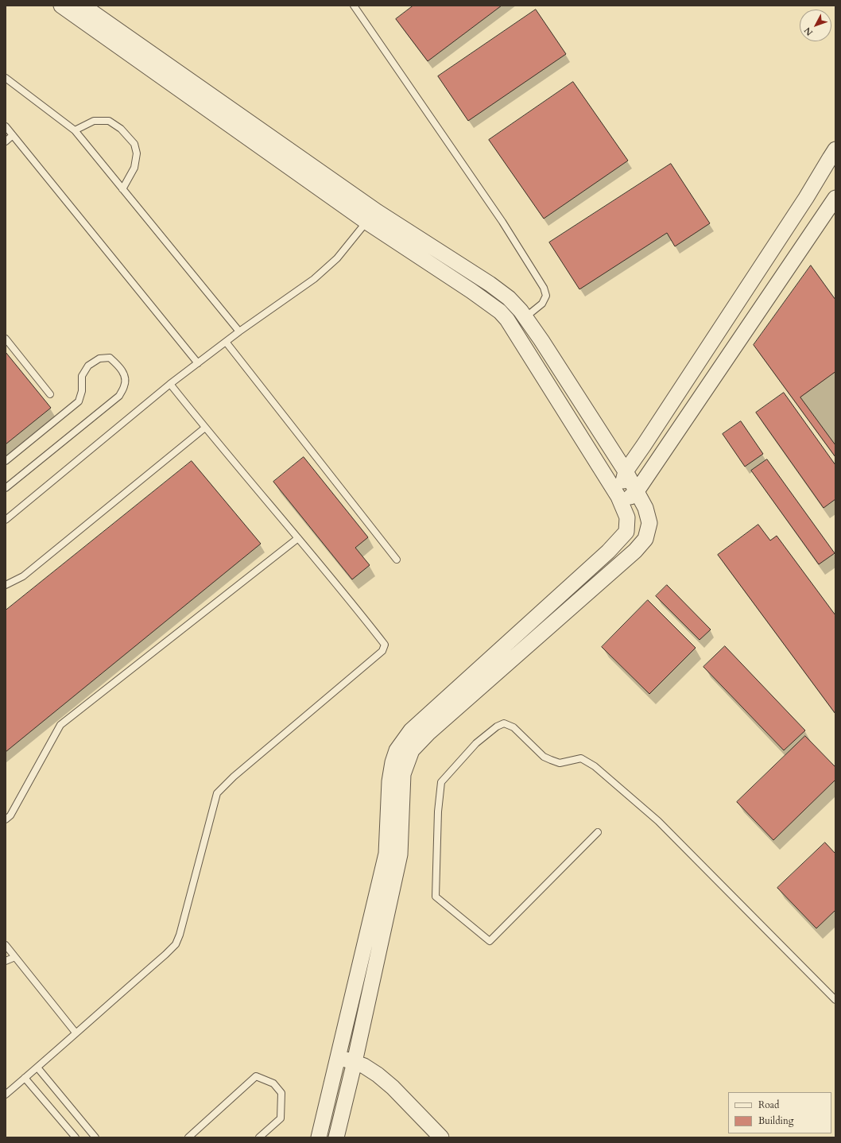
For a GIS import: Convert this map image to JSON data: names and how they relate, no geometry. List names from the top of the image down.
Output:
{
  "legend": ["Road", "Building"],
  "north": "bottom left"
}
